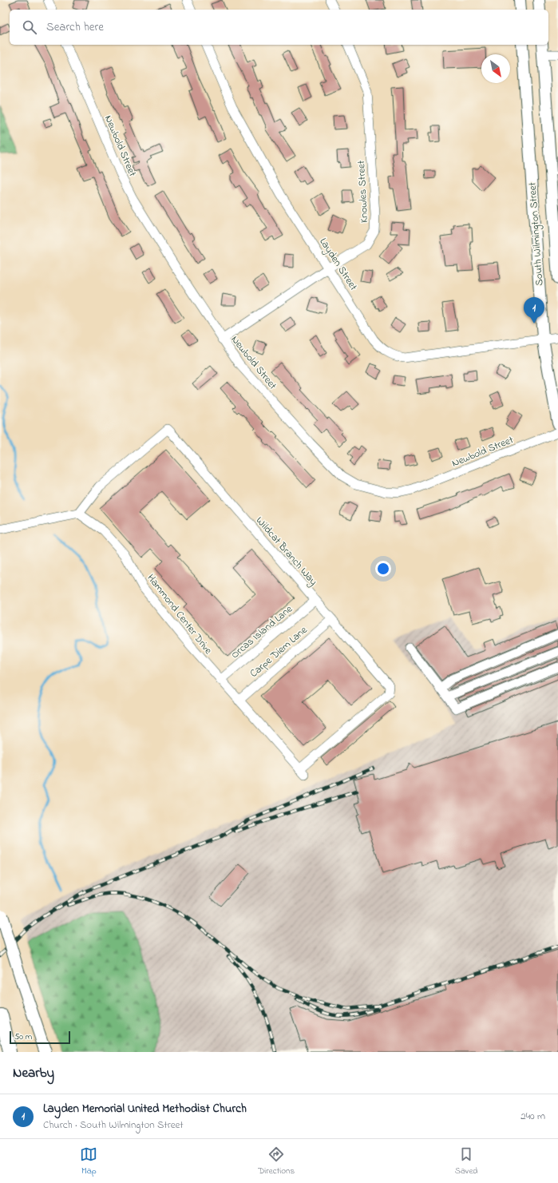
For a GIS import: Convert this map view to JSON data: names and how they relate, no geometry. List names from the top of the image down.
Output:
{
  "streets": {
    "main road": ["South Wilmington Street"],
    "street": [
      "Newbold Street",
      "Knowles Street",
      "Layden Street",
      "Wildcat Branch Way",
      "Hammond Center Drive",
      "Orcas Island Lane",
      "Carpe Diem Lane"
    ]
  },
  "crossings": [
    ["Newbold Street", "Knowles Street"],
    ["Knowles Street", "Layden Street"],
    ["South Wilmington Street", "Layden Street"],
    ["Wildcat Branch Way", "Hammond Center Drive"],
    ["Wildcat Branch Way", "Orcas Island Lane"],
    ["Wildcat Branch Way", "Carpe Diem Lane"],
    ["Hammond Center Drive", "Orcas Island Lane"],
    ["Hammond Center Drive", "Carpe Diem Lane"]
  ],
  "scale_bar": "50 m",
  "north": "bottom right",
  "page": {
    "search": "Search here",
    "pins": "1",
    "scale": "50 m",
    "heading": "Nearby",
    "list": [
      {
        "mark": "1",
        "name": "Layden Memorial United Methodist Church",
        "note": "Church · South Wilmington Street",
        "value": "240 m"
      }
    ],
    "nav": ["Map", "Directions", "Saved"]
  }
}
